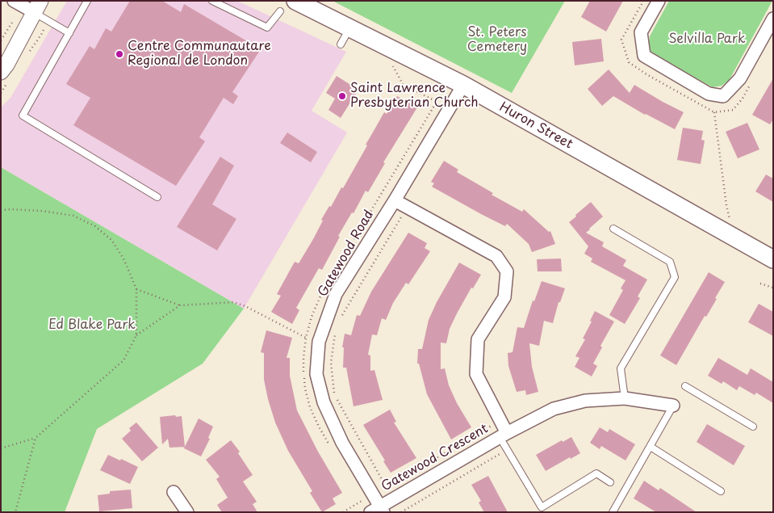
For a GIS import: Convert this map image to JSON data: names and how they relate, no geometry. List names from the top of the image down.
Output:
{
  "streets": {
    "main road": ["Huron Street"],
    "street": ["Gatewood Road", "Gatewood Crescent"]
  },
  "crossings": [
    ["Huron Street", "Gatewood Road"],
    ["Gatewood Road", "Gatewood Crescent"]
  ],
  "parks": ["St. Peters Cemetery", "Selvilla Park", "Ed Blake Park"],
  "places": ["Centre Communautare Regional de London", "Saint Lawrence Presbyterian Church"]
}
